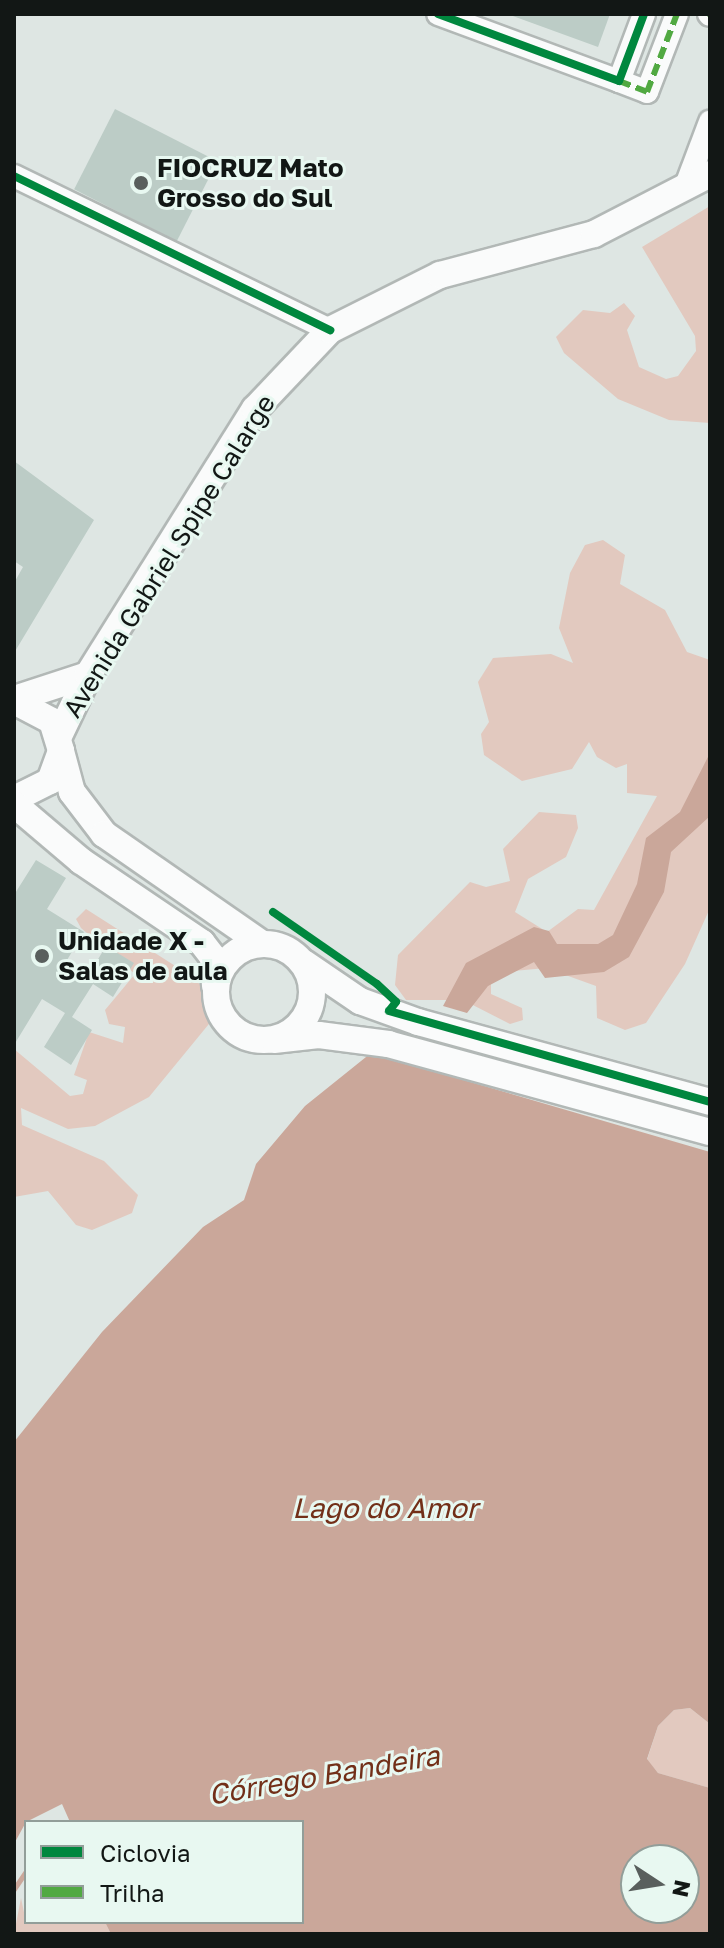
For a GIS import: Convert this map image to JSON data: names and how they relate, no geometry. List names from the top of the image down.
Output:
{
  "streets": {
    "main road": ["Avenida Gabriel Spipe Calarge"]
  },
  "water": ["Lago do Amor", "Córrego Bandeira"],
  "places": ["FIOCRUZ Mato Grosso do Sul", "Unidade X - Salas de aula"],
  "legend": ["Ciclovia", "Trilha"],
  "north": "right"
}
